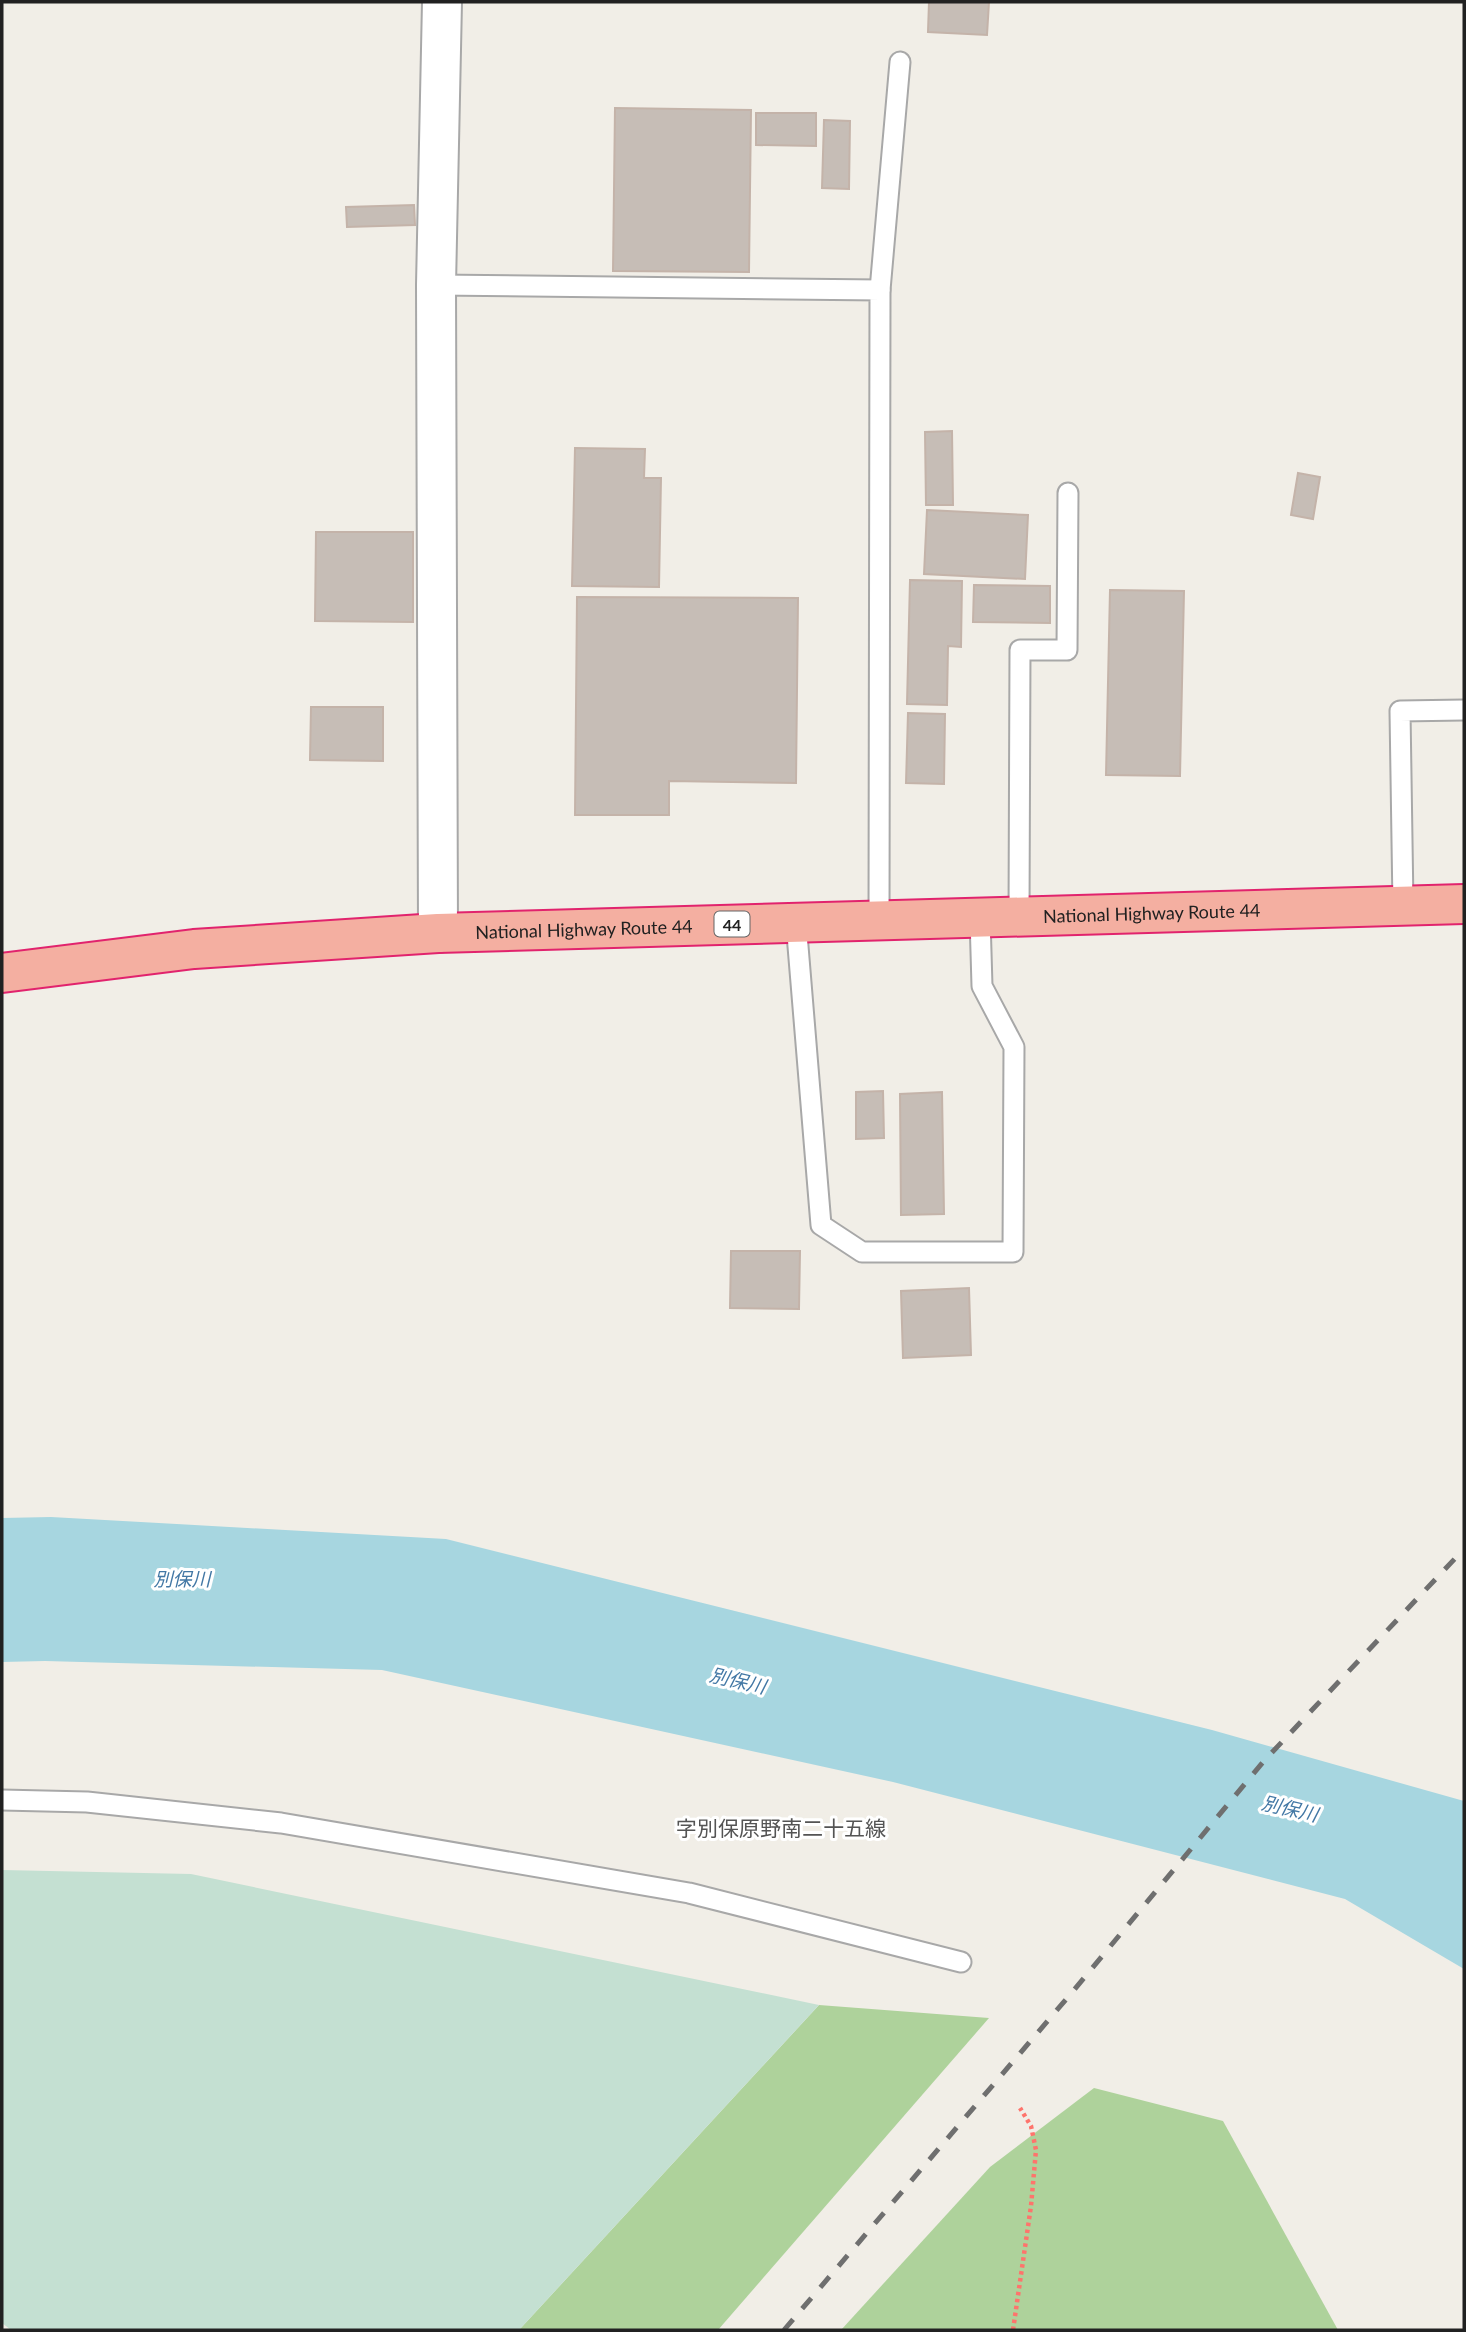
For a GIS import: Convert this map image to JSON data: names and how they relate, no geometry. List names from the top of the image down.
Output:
{
  "streets": {
    "highway": ["National Highway Route 44", "44"]
  },
  "districts": ["字別保原野南二十五線"],
  "water": ["別保川"]
}
